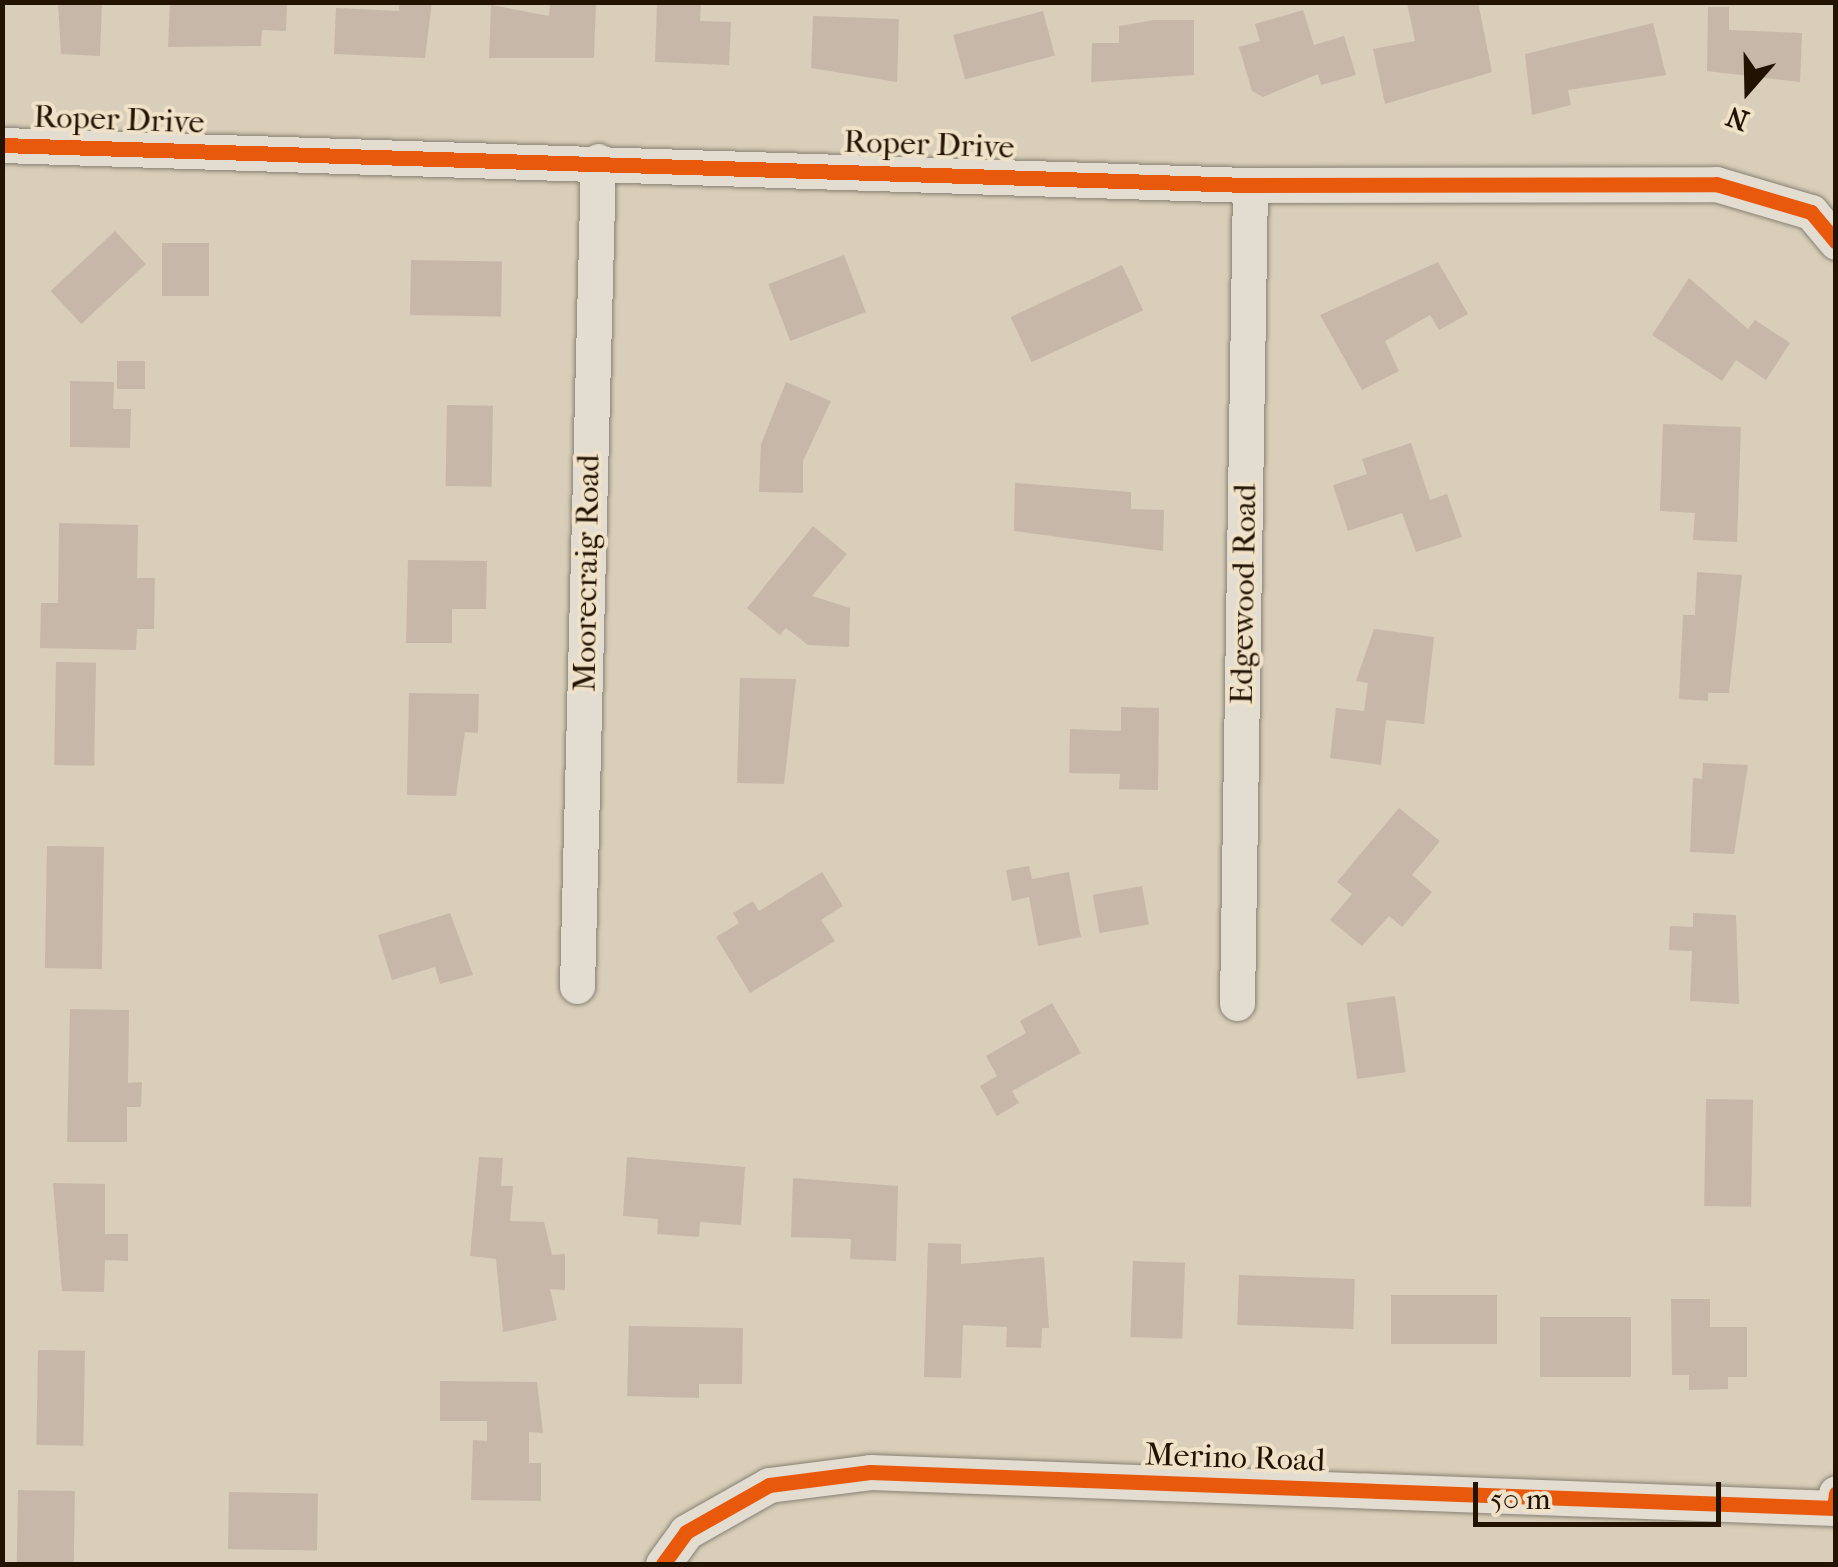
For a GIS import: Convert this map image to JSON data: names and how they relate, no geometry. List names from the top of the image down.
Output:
{
  "streets": {
    "street": [
      "Roper Drive",
      "Moorecraig Road",
      "Edgewood Road",
      "Merino Road"
    ]
  },
  "crossings": [
    ["Roper Drive", "Moorecraig Road"],
    ["Roper Drive", "Edgewood Road"]
  ],
  "scale_bar": "50 m",
  "north": "bottom"
}
